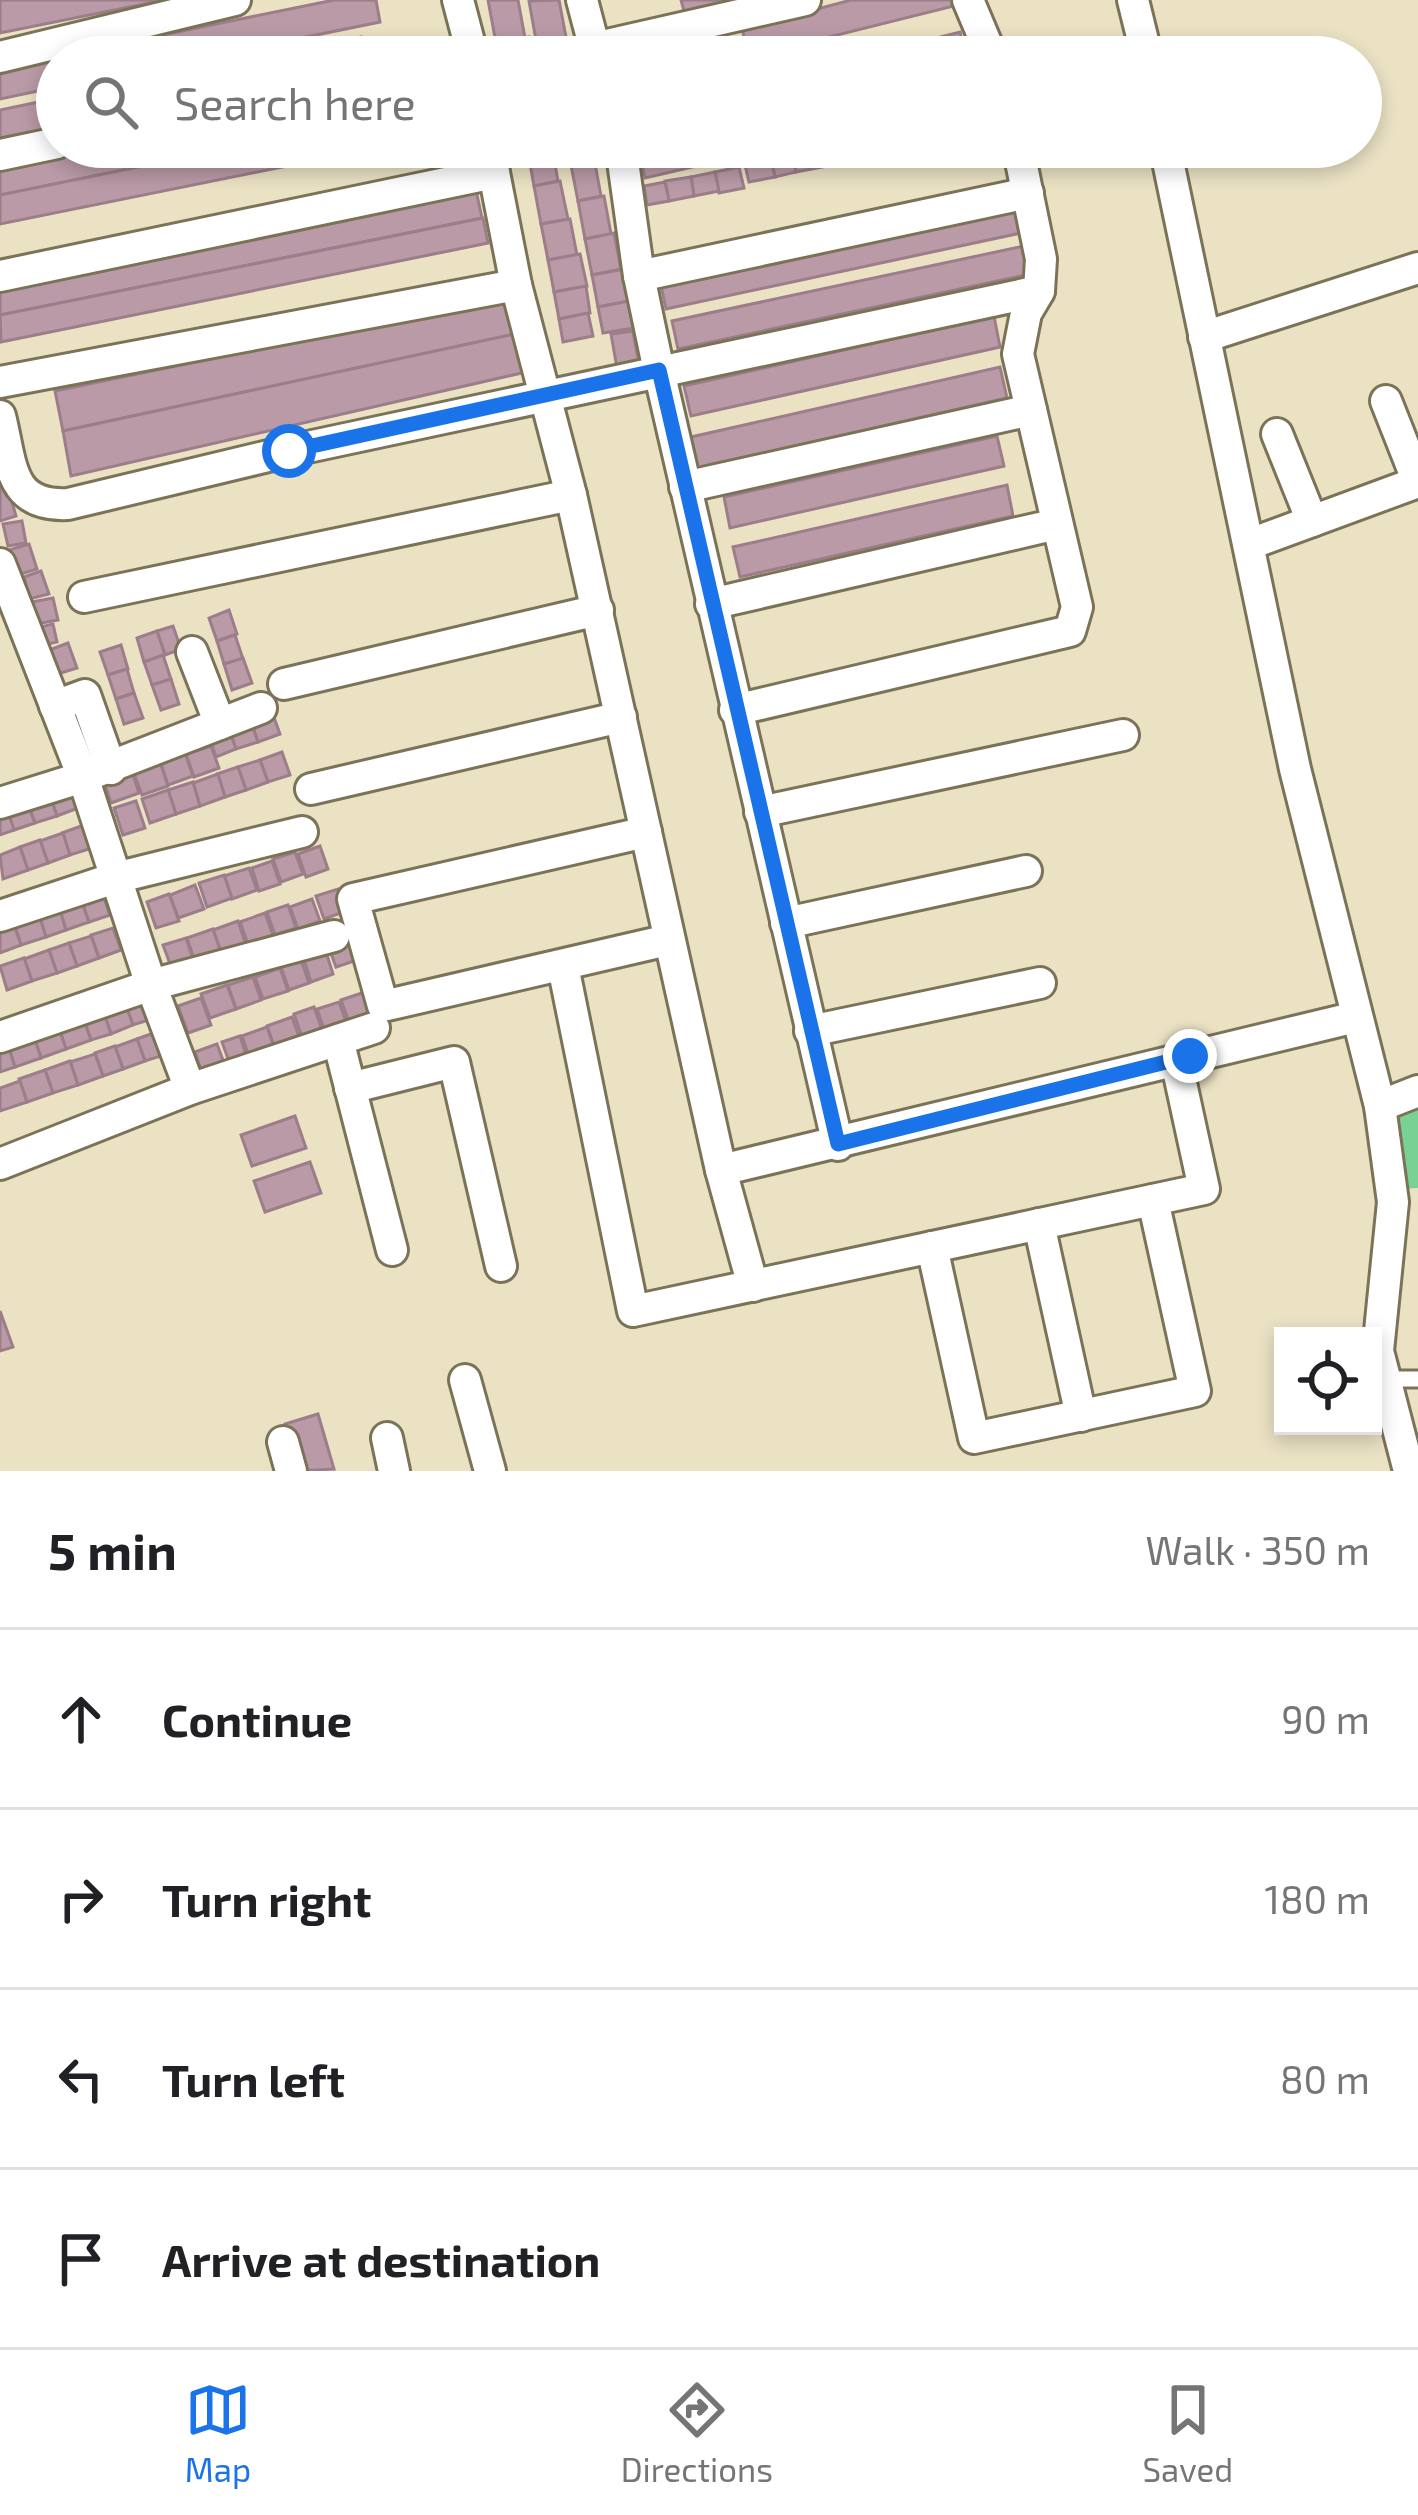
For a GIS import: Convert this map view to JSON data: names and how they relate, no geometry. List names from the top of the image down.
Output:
{
  "page": {
    "search": "Search here",
    "heading": ["5 min", "Walk · 350 m"],
    "list": [
      ["Continue", "90 m"],
      ["Turn right", "180 m"],
      ["Turn left", "80 m"],
      "Arrive at destination"
    ],
    "nav": ["Map", "Directions", "Saved"]
  }
}
